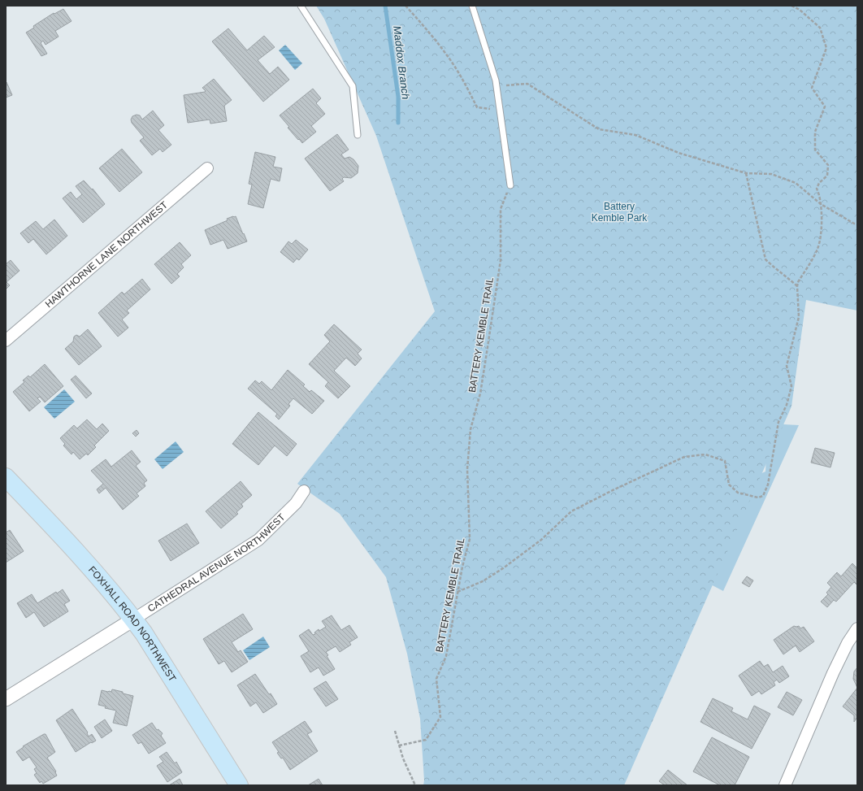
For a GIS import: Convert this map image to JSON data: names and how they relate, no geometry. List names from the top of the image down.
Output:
{
  "streets": {
    "main road": ["FOXHALL ROAD NORTHWEST"],
    "street": ["HAWTHORNE LANE NORTHWEST", "CATHEDRAL AVENUE NORTHWEST"],
    "path": ["BATTERY KEMBLE TRAIL"]
  },
  "crossings": [
    ["CATHEDRAL AVENUE NORTHWEST", "FOXHALL ROAD NORTHWEST"]
  ],
  "water": ["Maddox Branch"],
  "parks": ["Battery Kemble Park"]
}
